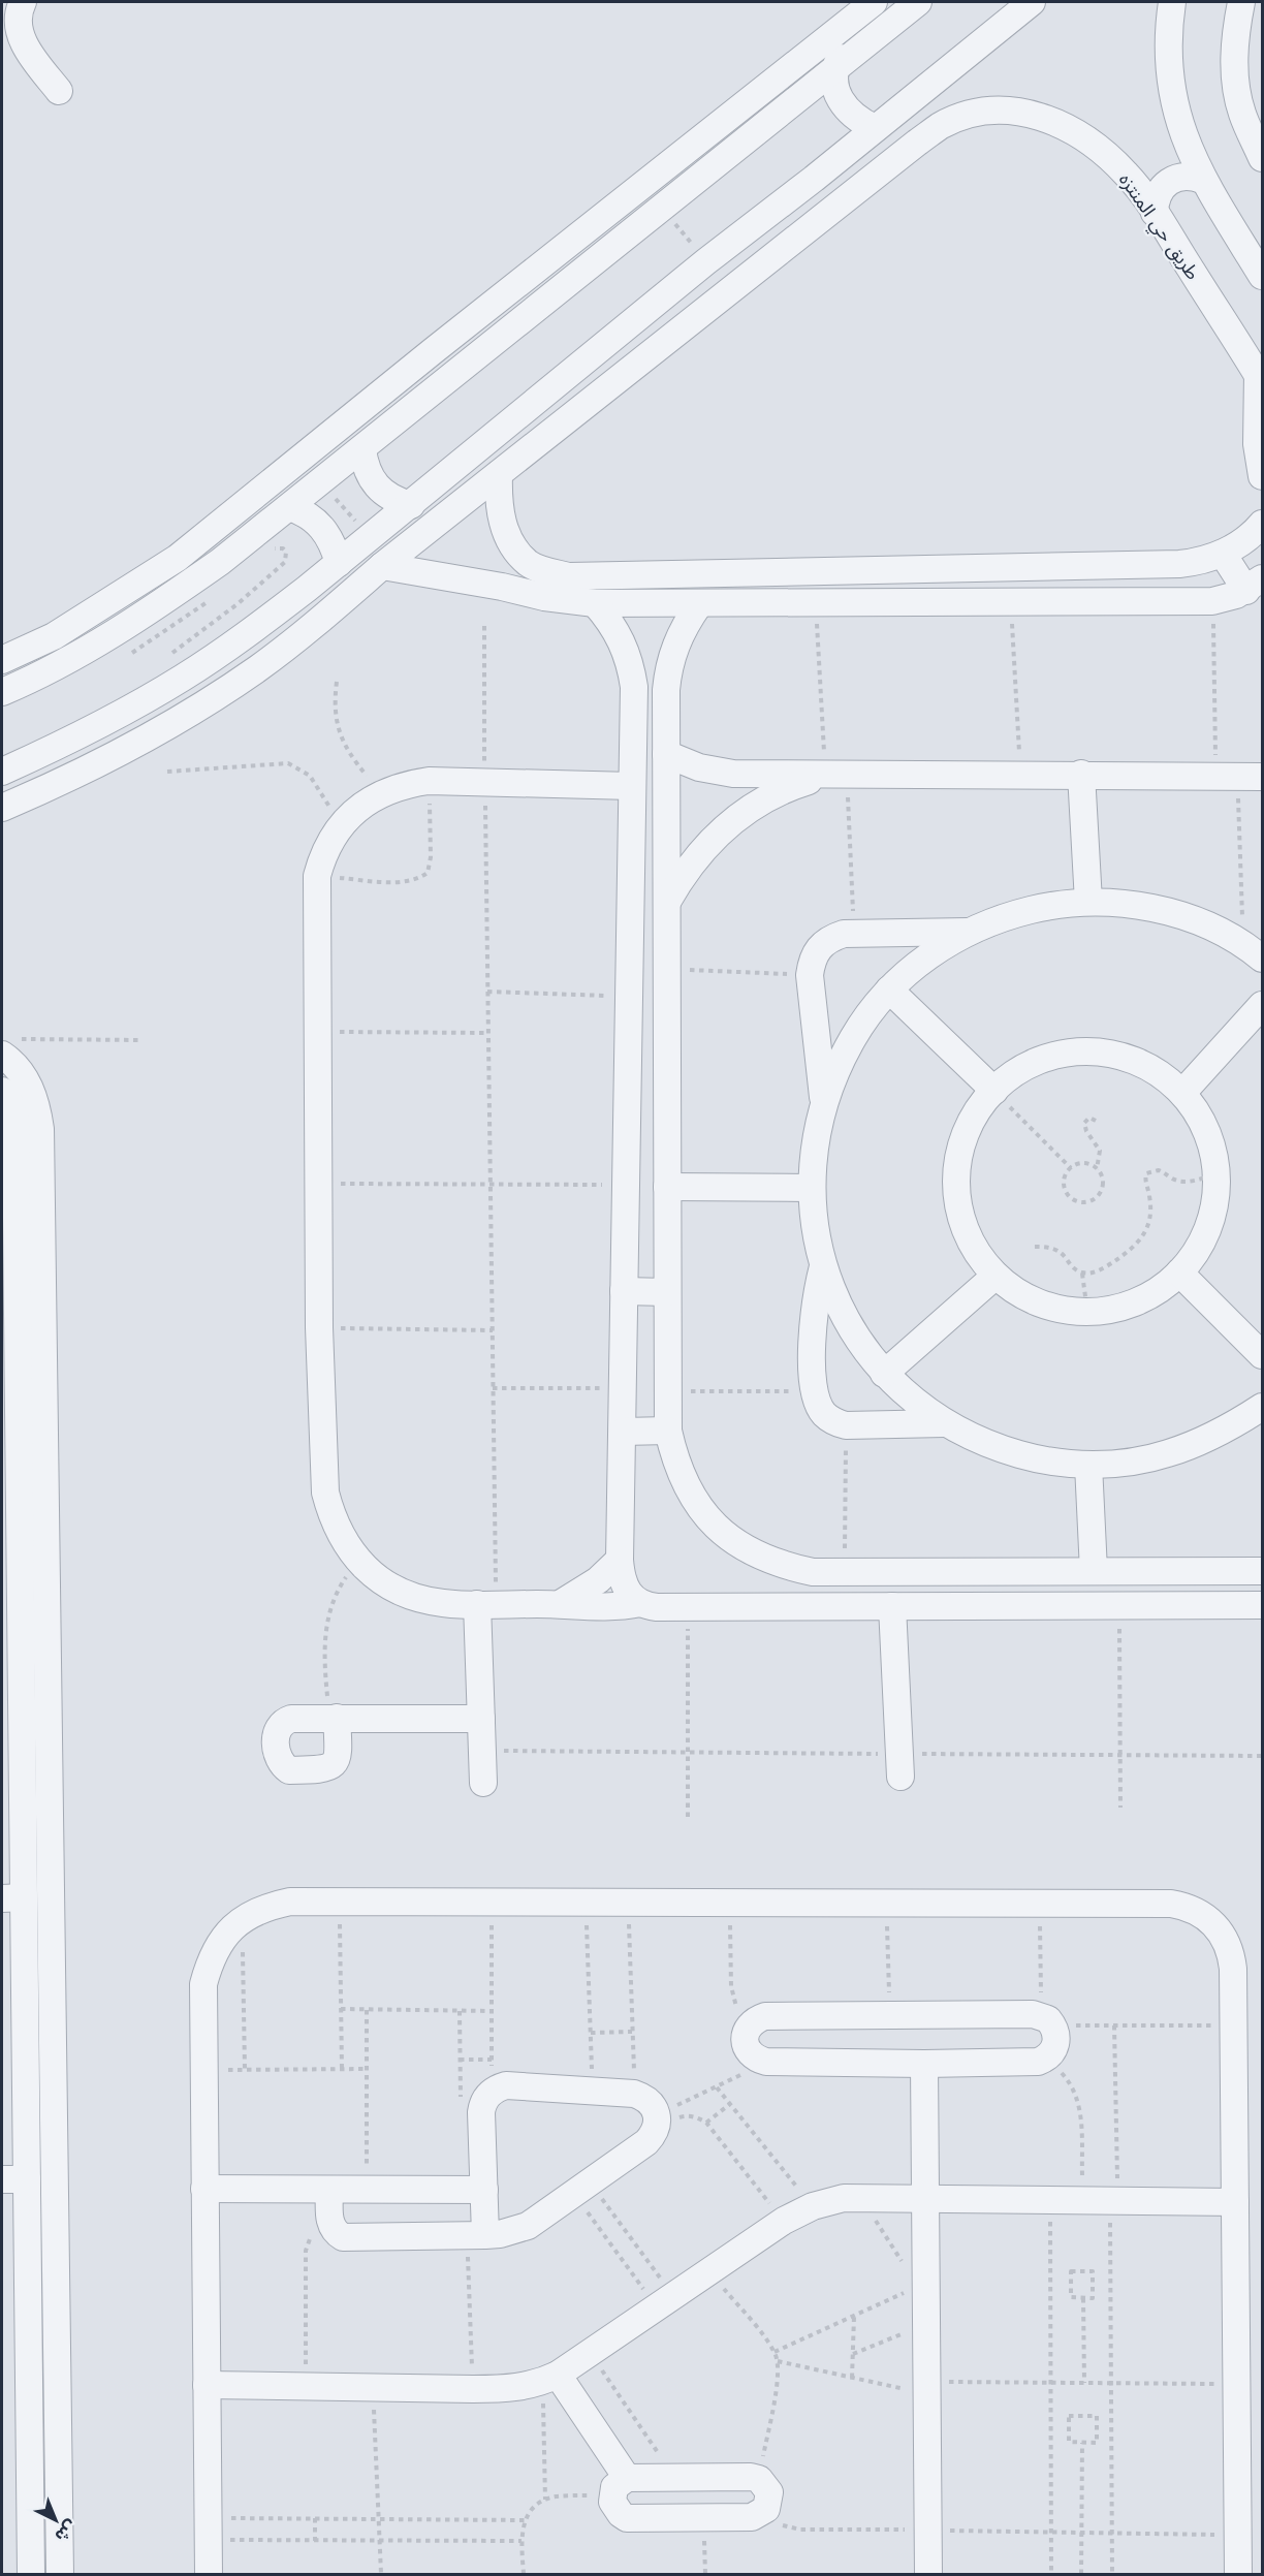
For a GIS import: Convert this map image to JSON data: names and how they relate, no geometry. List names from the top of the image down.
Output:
{
  "streets": {
    "street": ["طريق حي المنتزه"]
  },
  "north": "bottom right"
}
